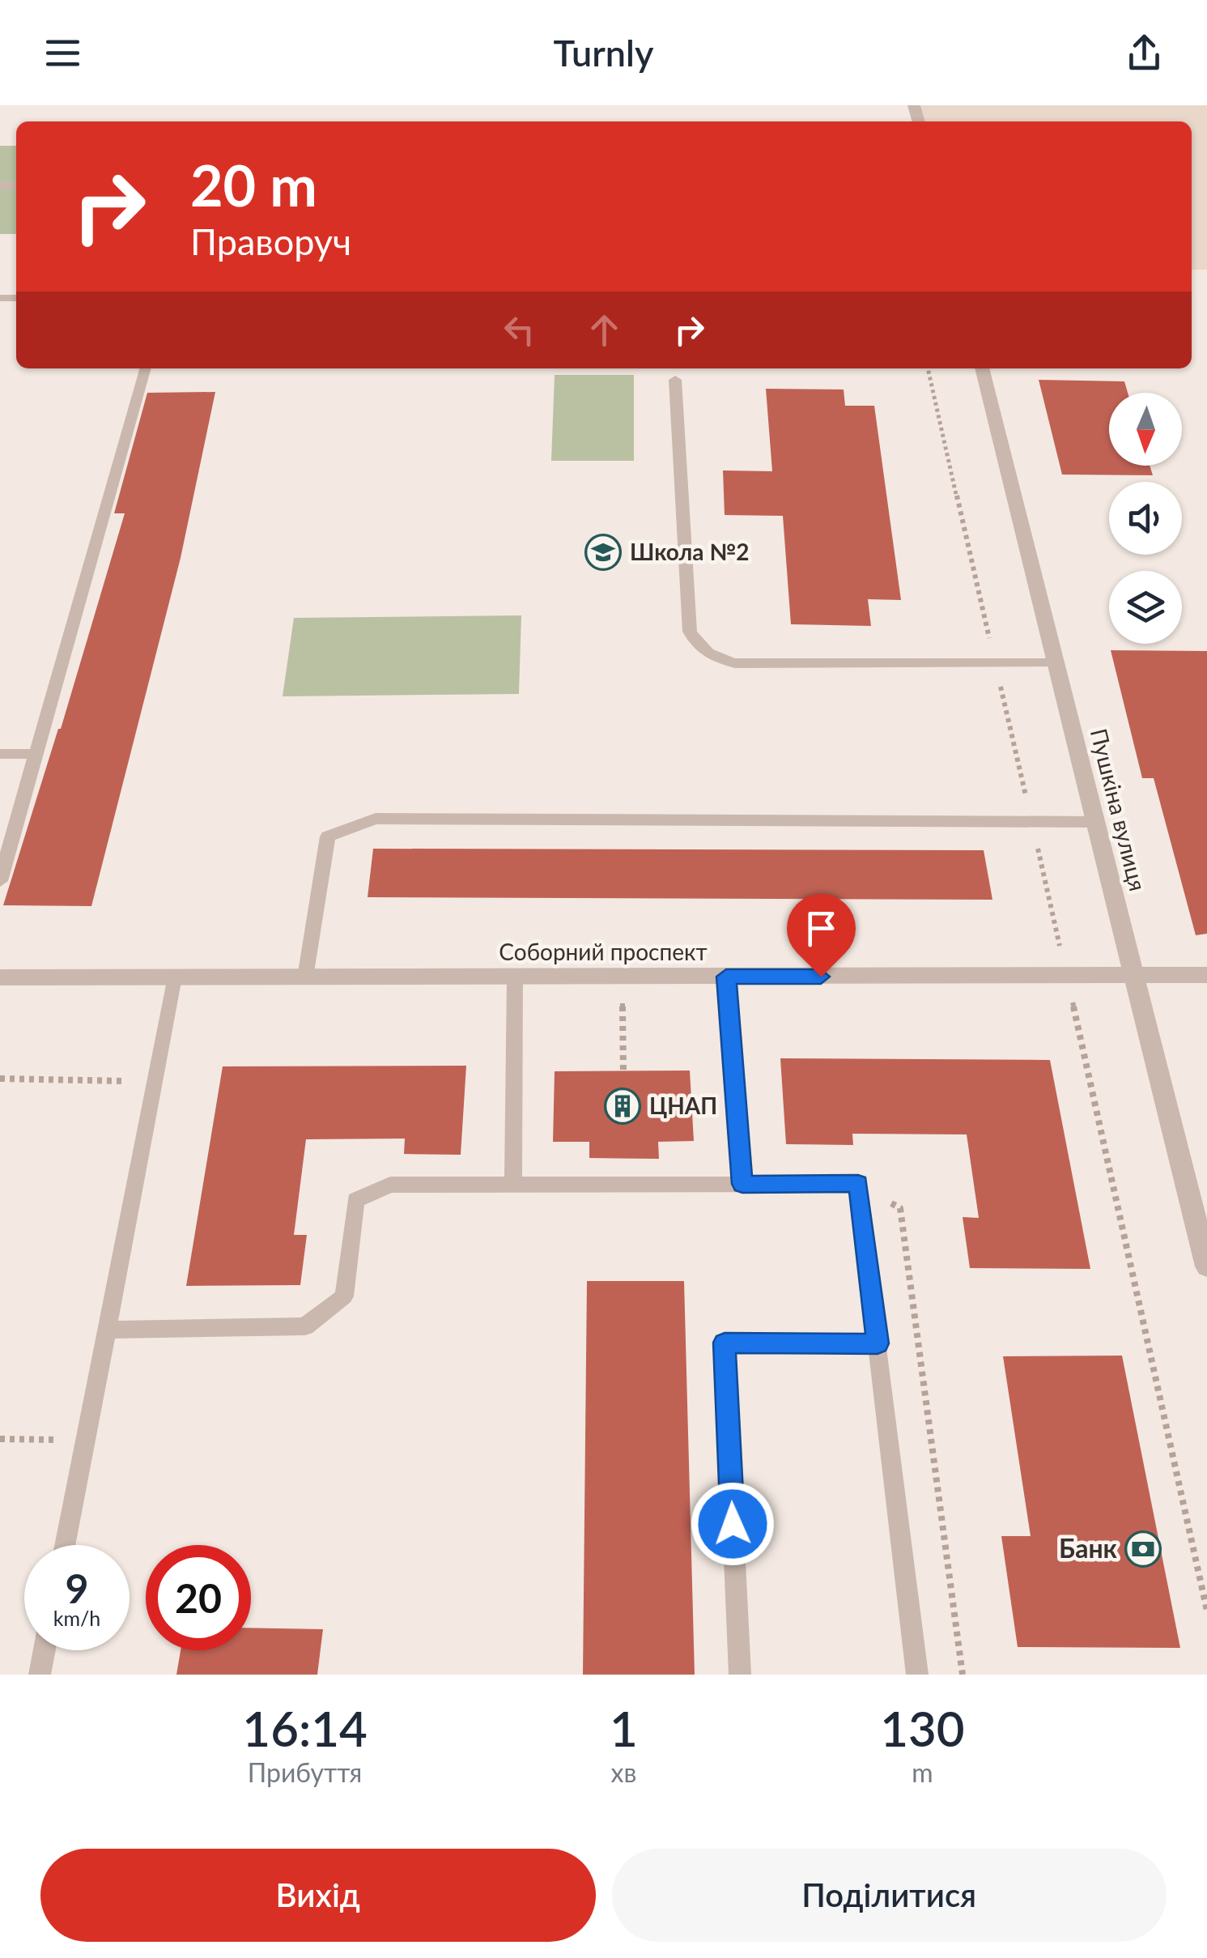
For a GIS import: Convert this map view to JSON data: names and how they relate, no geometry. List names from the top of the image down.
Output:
{
  "streets": {
    "street": ["Пушкіна вулиця", "Соборний проспект"]
  },
  "crossings": [
    ["Пушкіна вулиця", "Соборний проспект"]
  ],
  "places": {
    "school or university": ["Школа №2"],
    "building": ["ЦНАП"],
    "bank": ["Банк"]
  },
  "north": "bottom",
  "page": {
    "header": "Turnly",
    "turn": ["20 m", "Праворуч"],
    "speed": "9 km/h",
    "limit": "20",
    "eta": [
      "16:14",
      "Прибуття",
      "1",
      "хв",
      "130",
      "m"
    ],
    "buttons": ["Вихід", "Поділитися"]
  }
}
